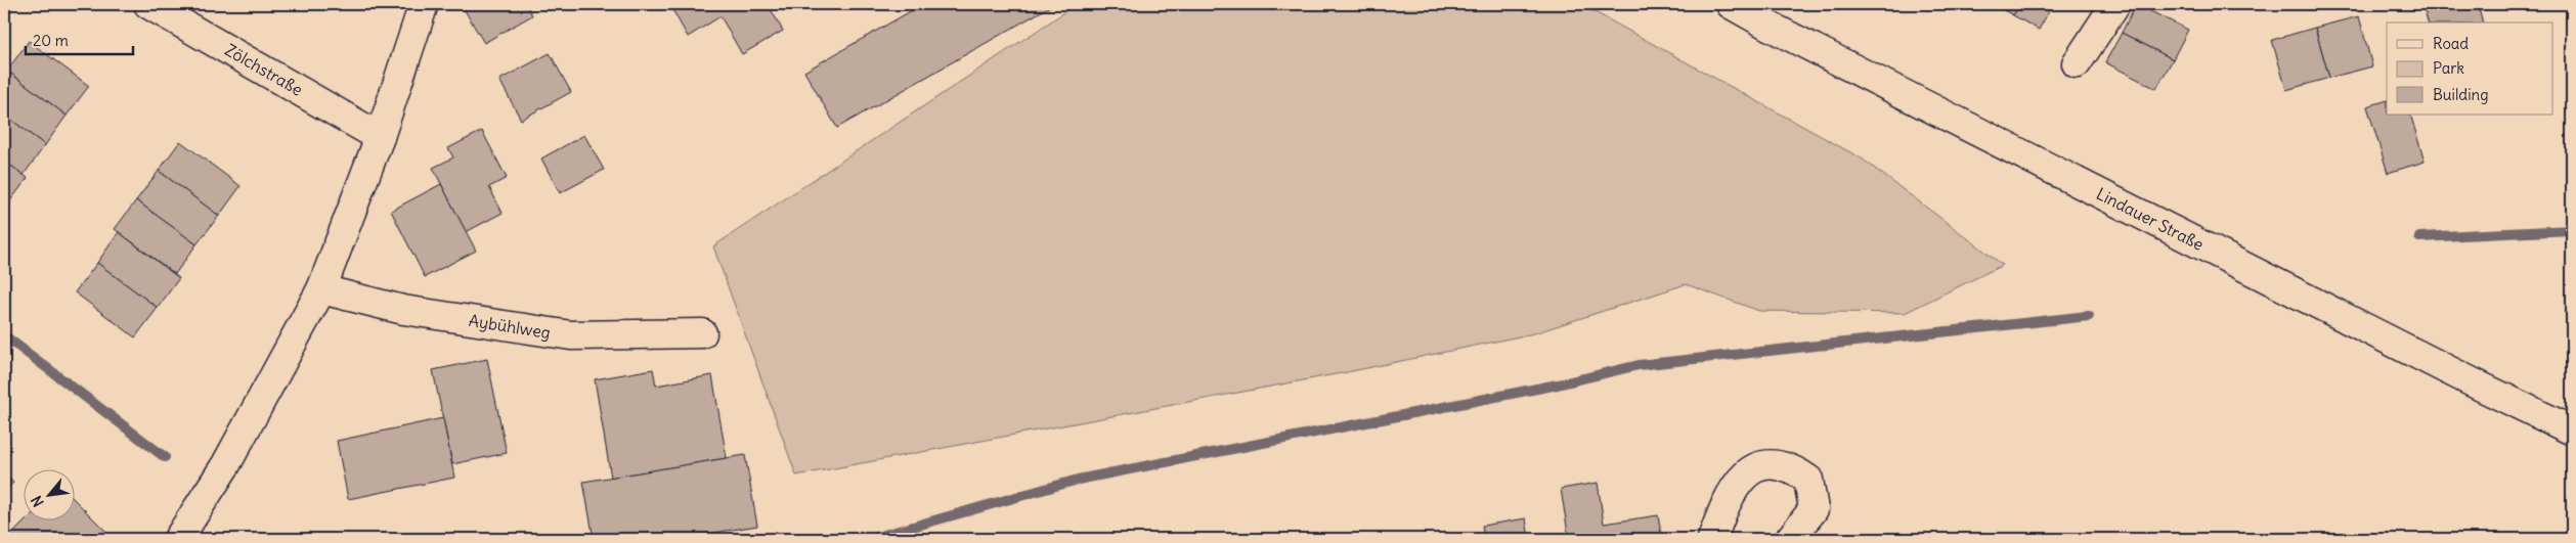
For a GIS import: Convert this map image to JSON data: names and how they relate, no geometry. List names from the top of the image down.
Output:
{
  "streets": {
    "street": ["Zölchstraße", "Lindauer Straße", "Aybühlweg"]
  },
  "legend": ["Road", "Park", "Building"],
  "scale_bar": "20 m",
  "north": "bottom left"
}
